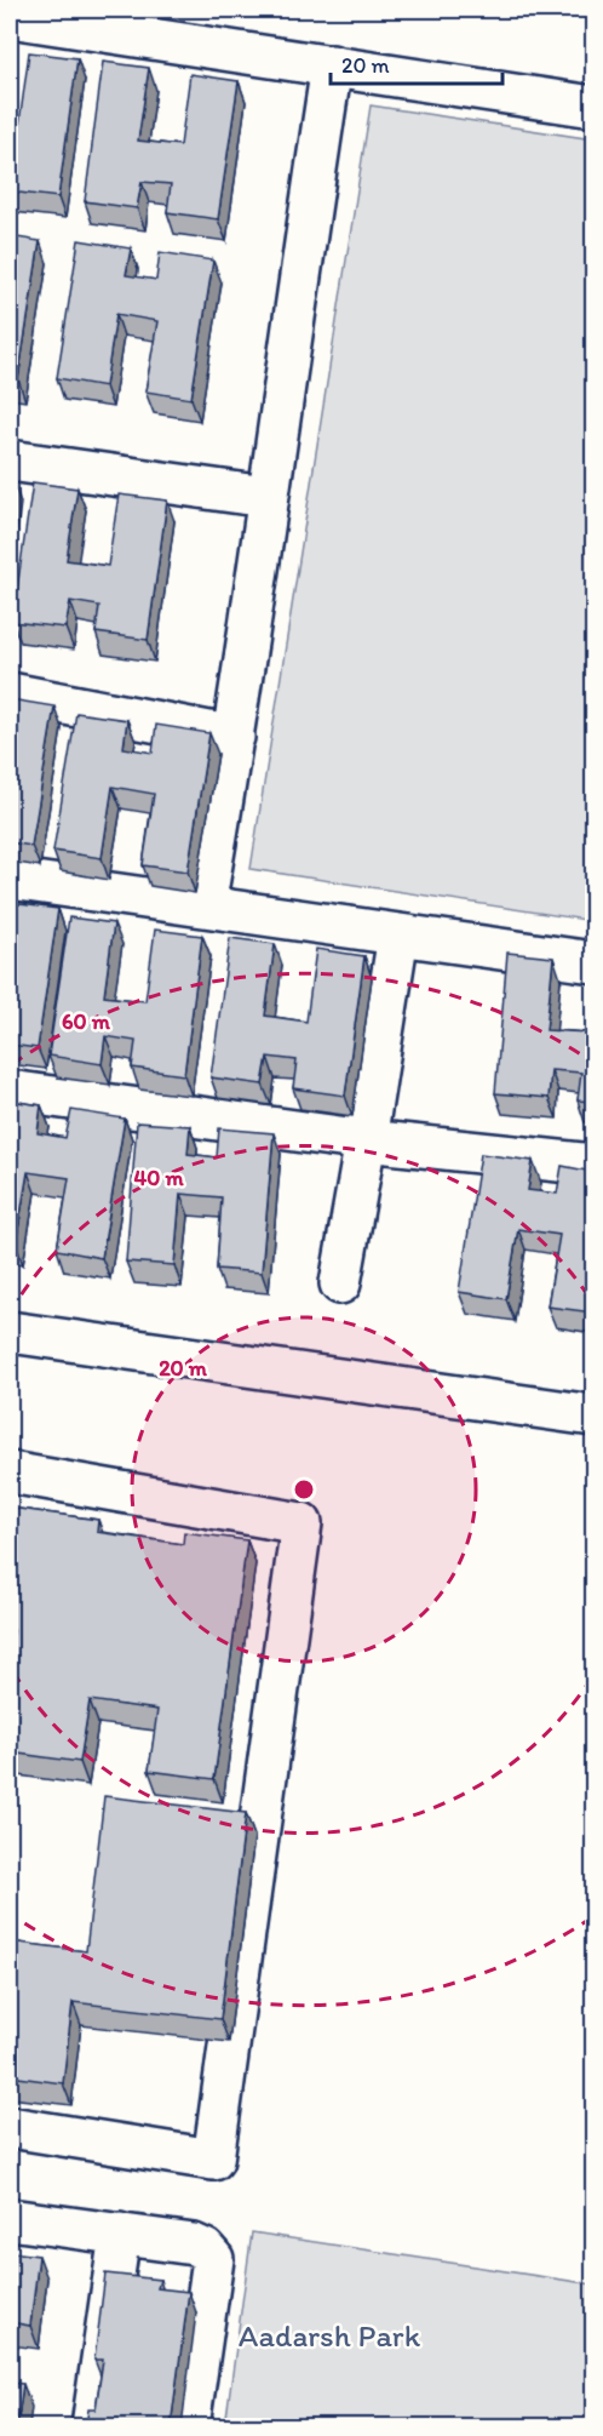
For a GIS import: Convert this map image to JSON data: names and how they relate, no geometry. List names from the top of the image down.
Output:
{
  "parks": ["Aadarsh Park"],
  "scale_bar": "20 m",
  "rings": ["60 m", "40 m", "20 m"]
}
